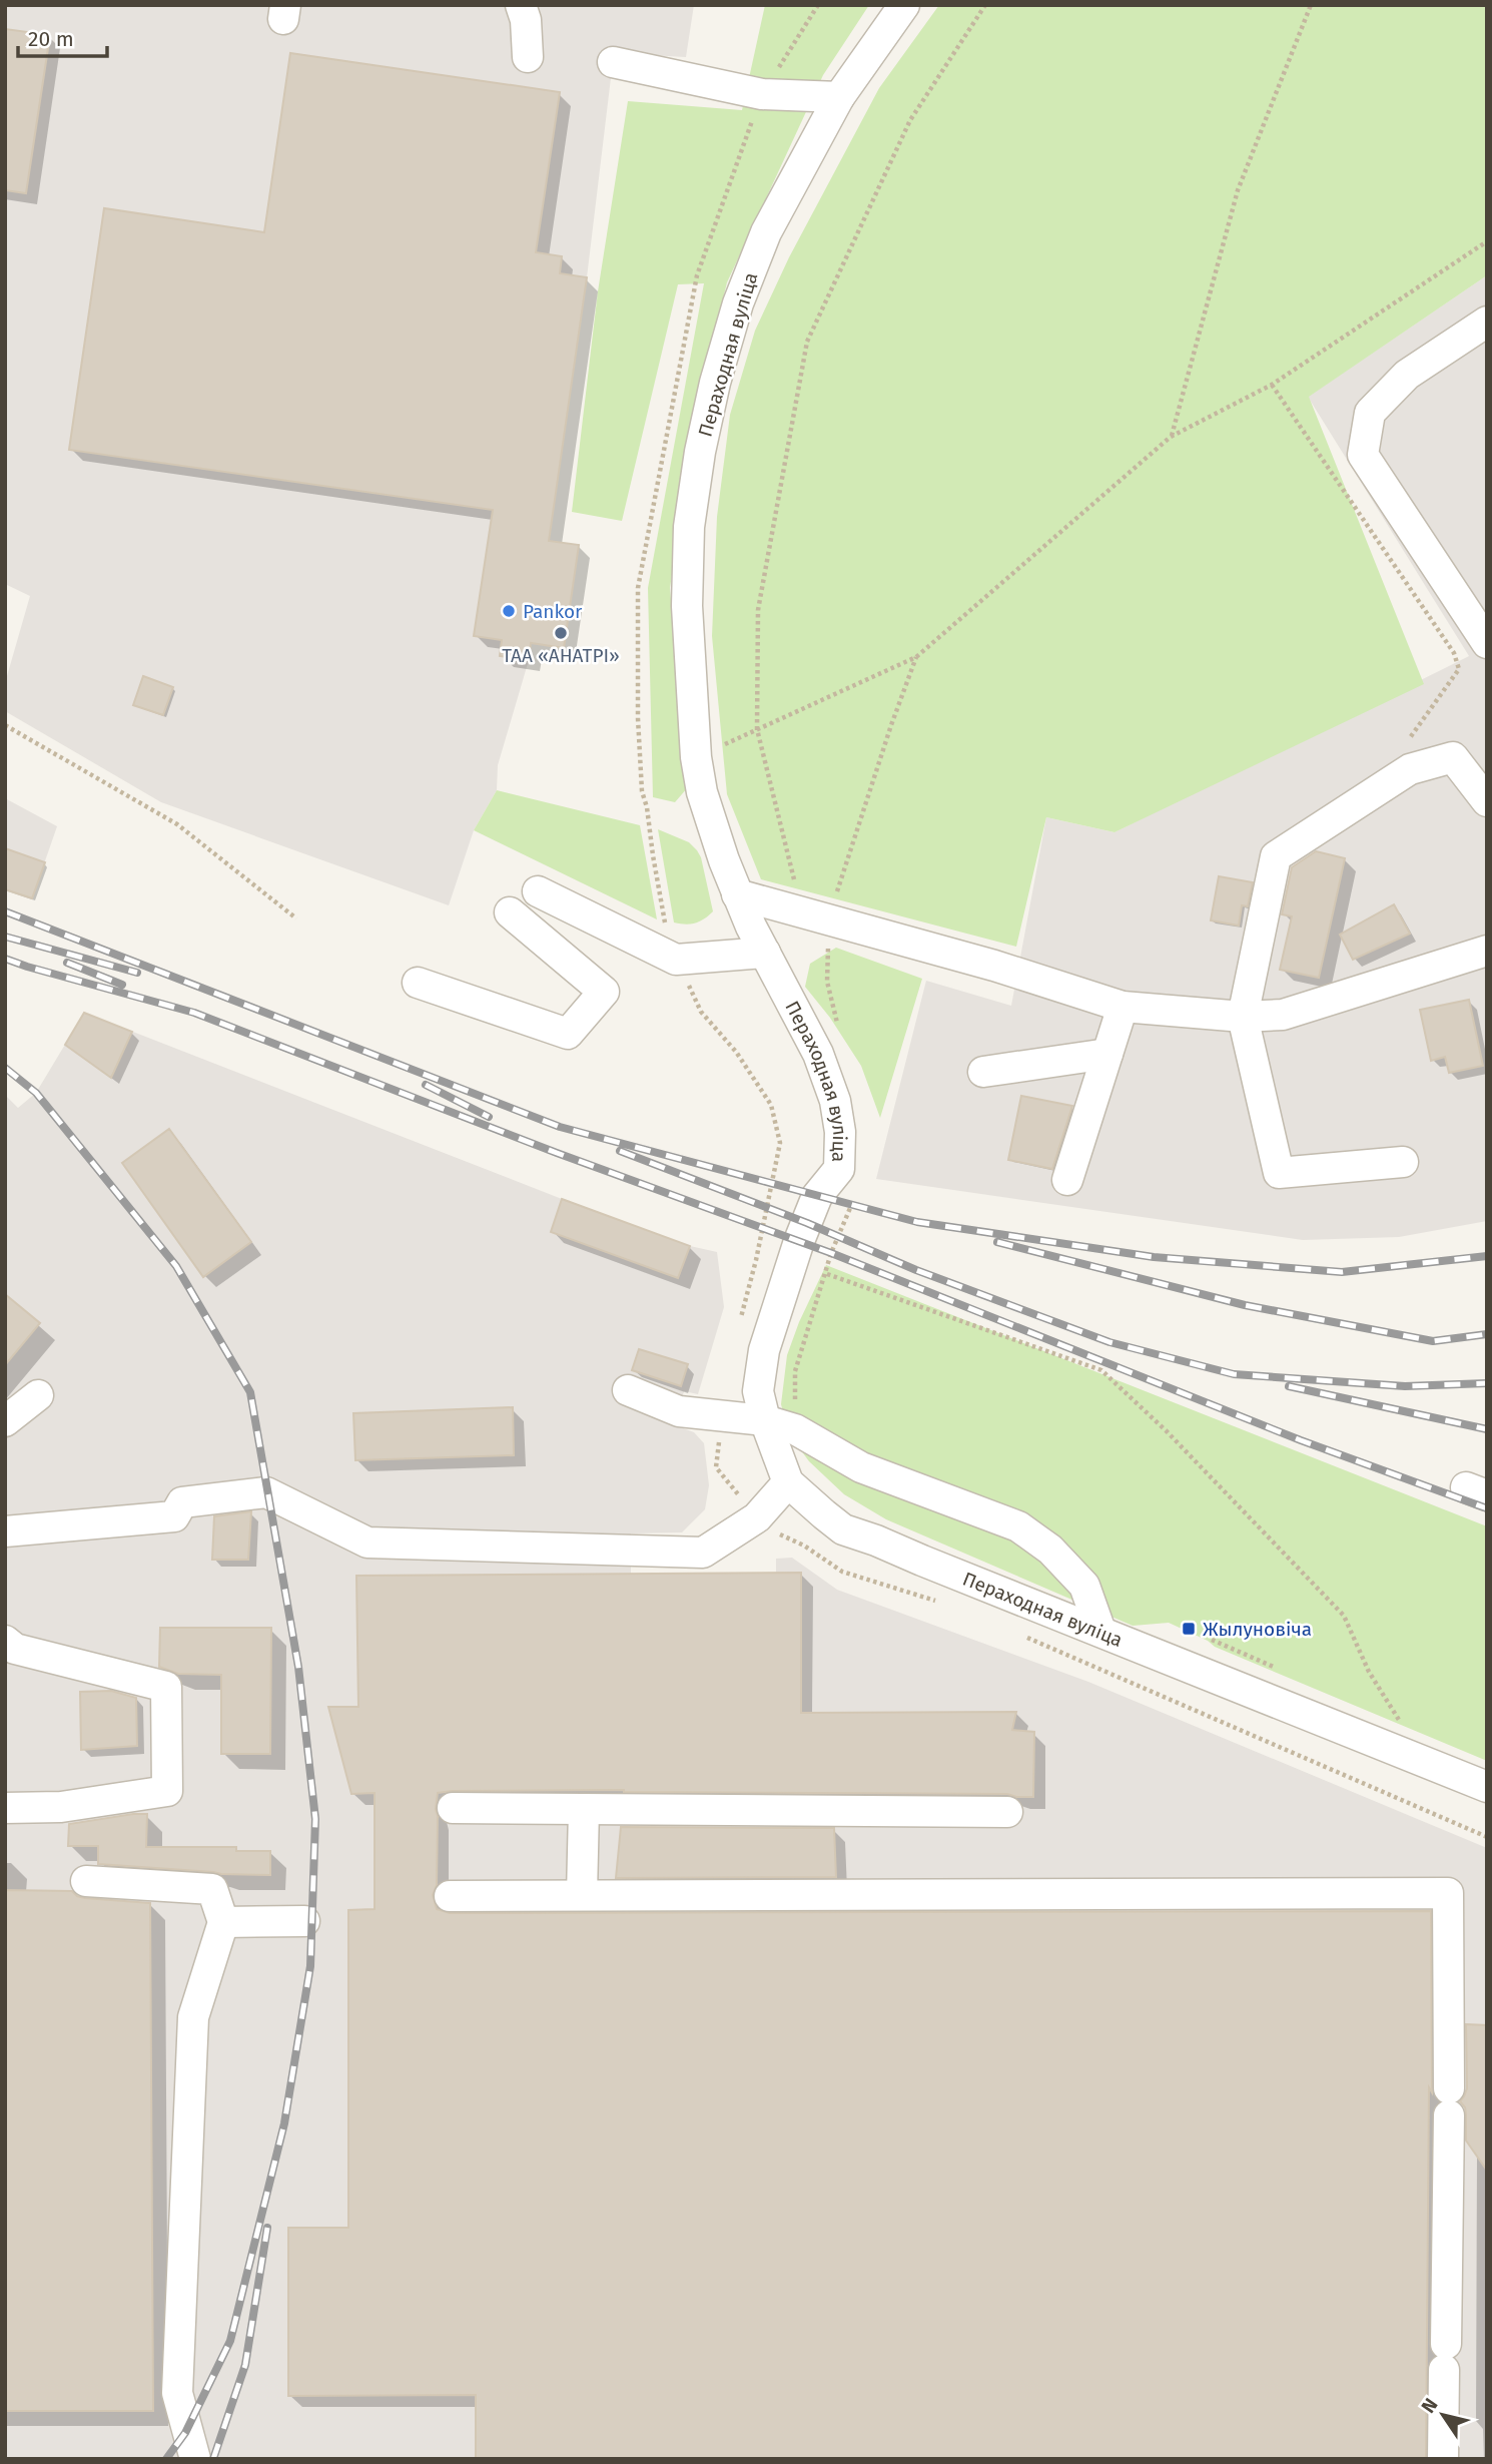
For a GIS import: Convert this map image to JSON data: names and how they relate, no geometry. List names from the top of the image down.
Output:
{
  "streets": {
    "street": ["Пераходная вуліца"]
  },
  "places": {
    "other": ["Pankor", "ТАА «АНАТРI»"],
    "transit": ["Жылуновіча"]
  },
  "scale_bar": "20 m",
  "north": "top left"
}
